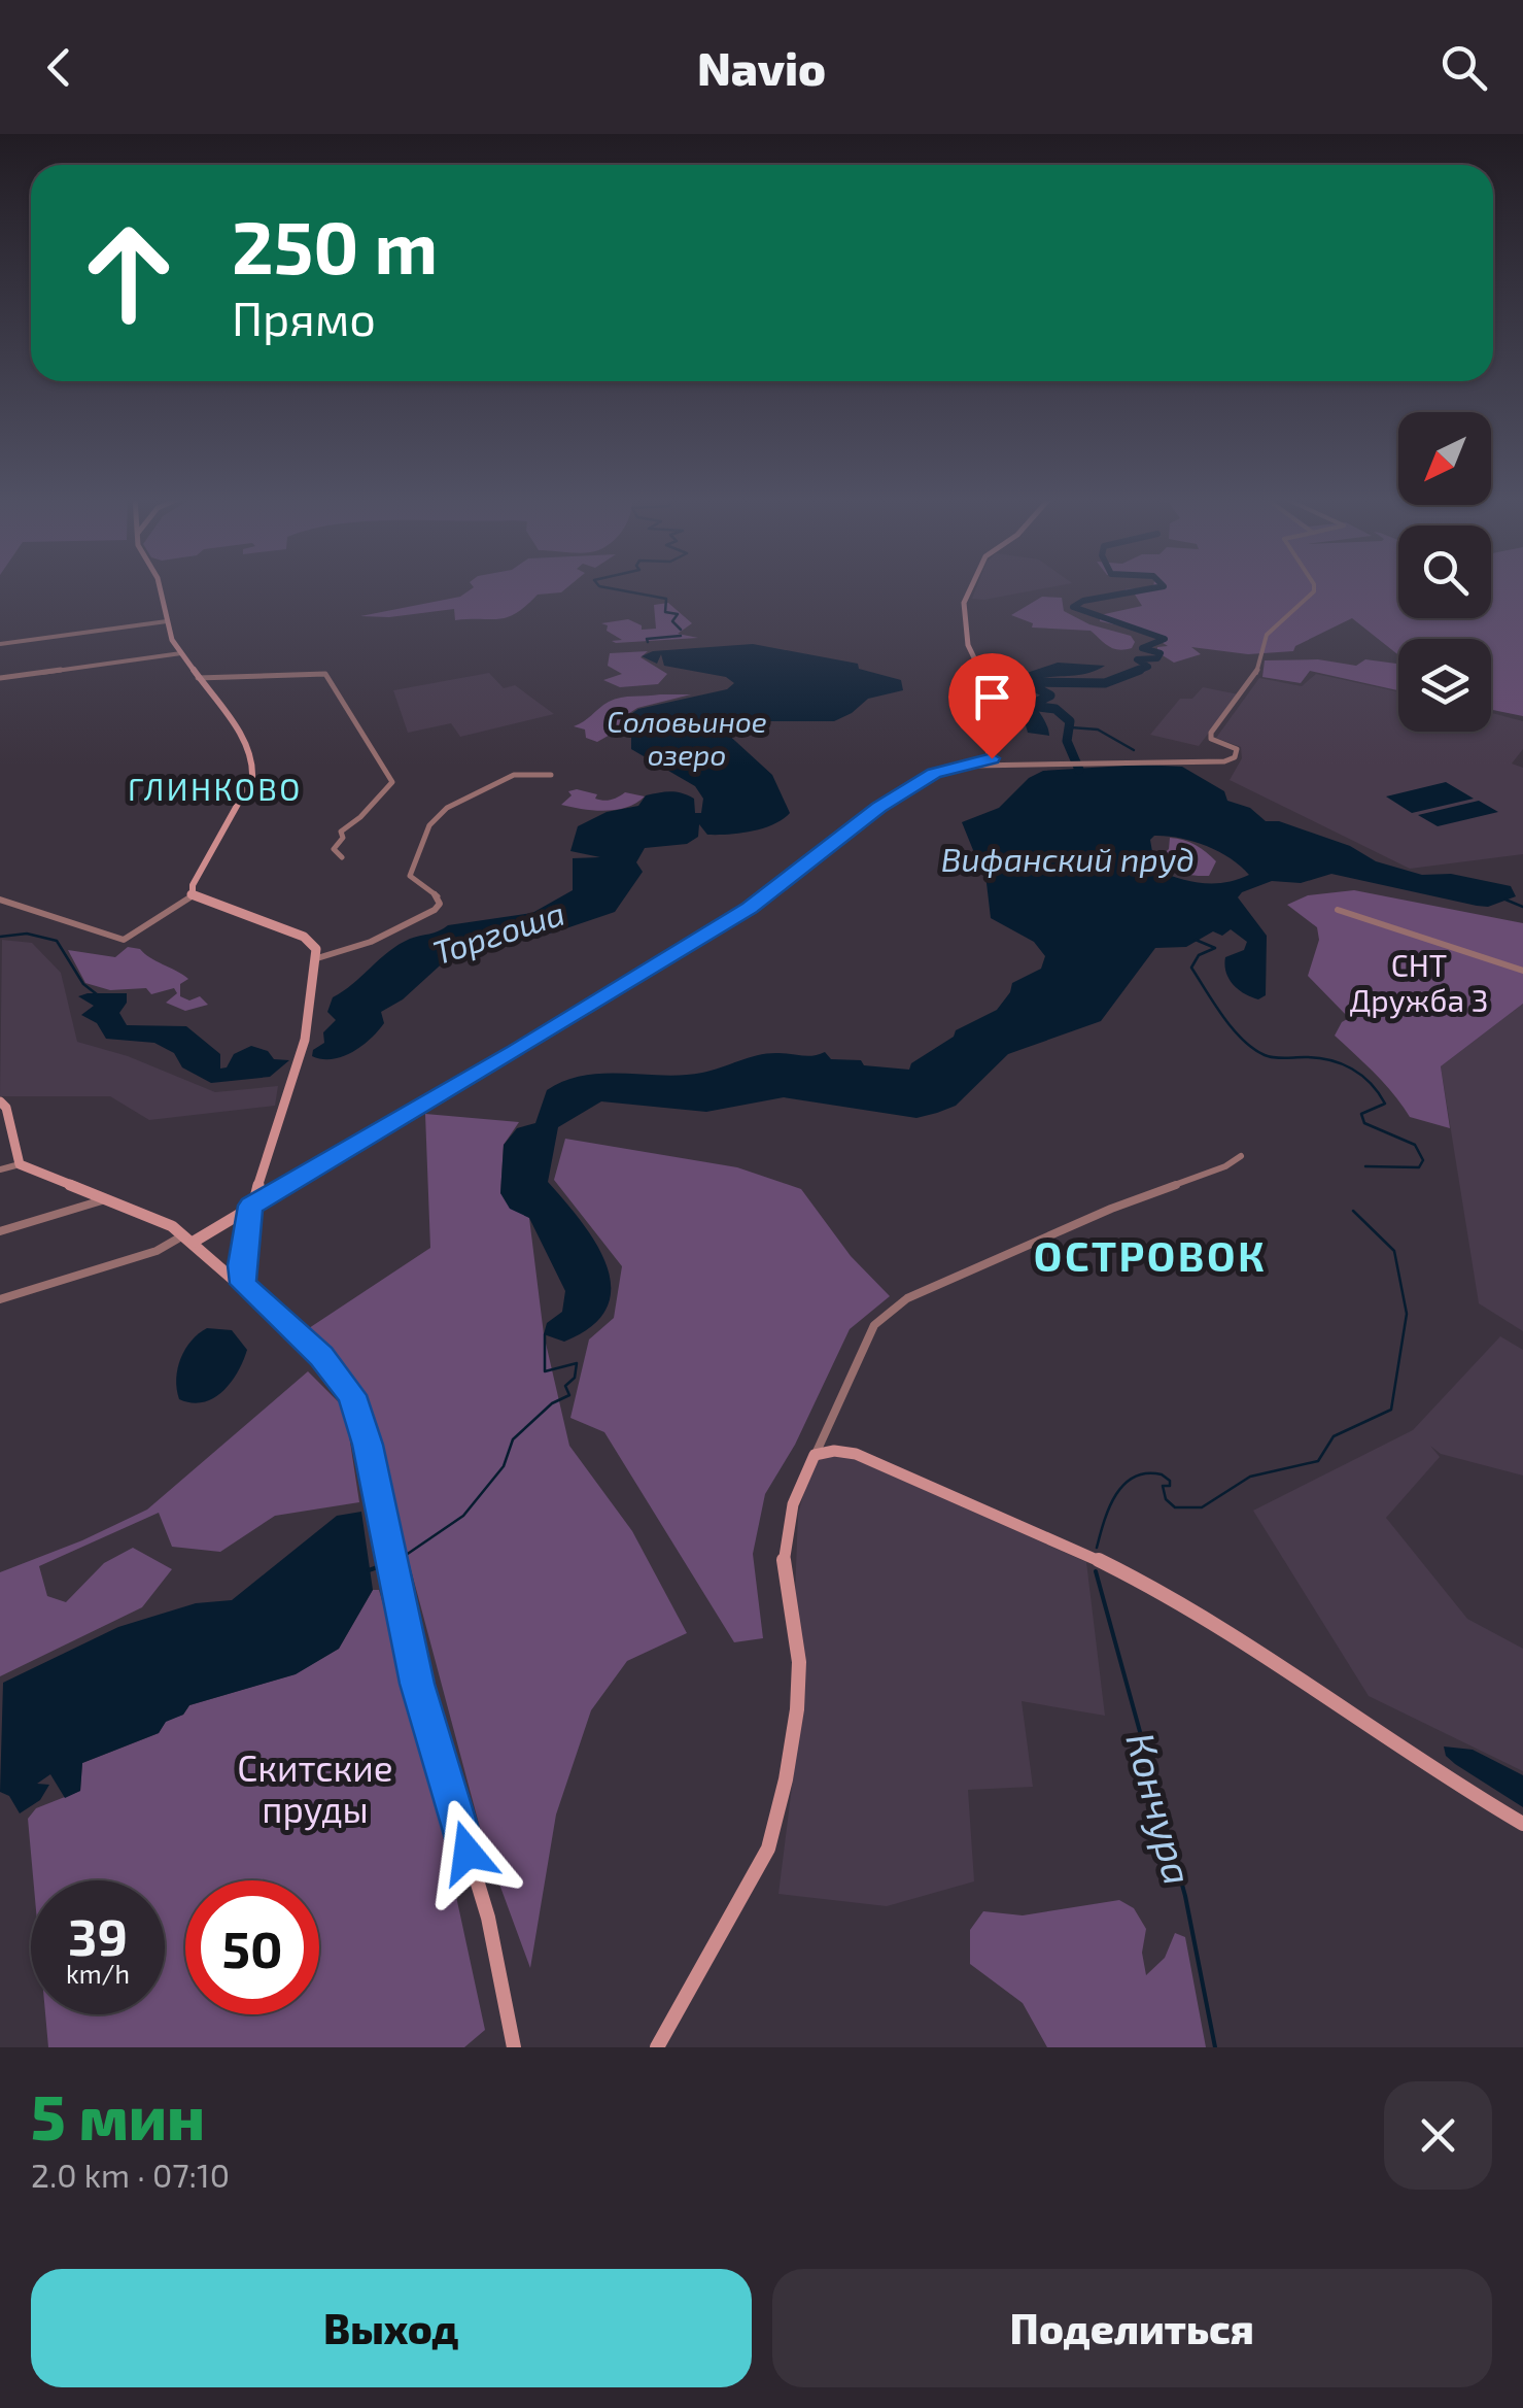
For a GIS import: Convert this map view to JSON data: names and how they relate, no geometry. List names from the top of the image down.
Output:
{
  "districts": ["ГЛИНКОВО", "ОСТРОВОК"],
  "water": [
    "Соловьиное озеро",
    "Вифанский пруд",
    "Торгоша",
    "Кончура"
  ],
  "parks": ["СНТ Дружба 3", "Скитские пруды"],
  "north": "bottom left",
  "page": {
    "header": "Navio",
    "turn": ["250 m", "Прямо"],
    "speed": "39 km/h",
    "limit": "50",
    "heading": ["5 мин", "2.0 km · 07:10"],
    "buttons": ["Выход", "Поделиться"]
  }
}
